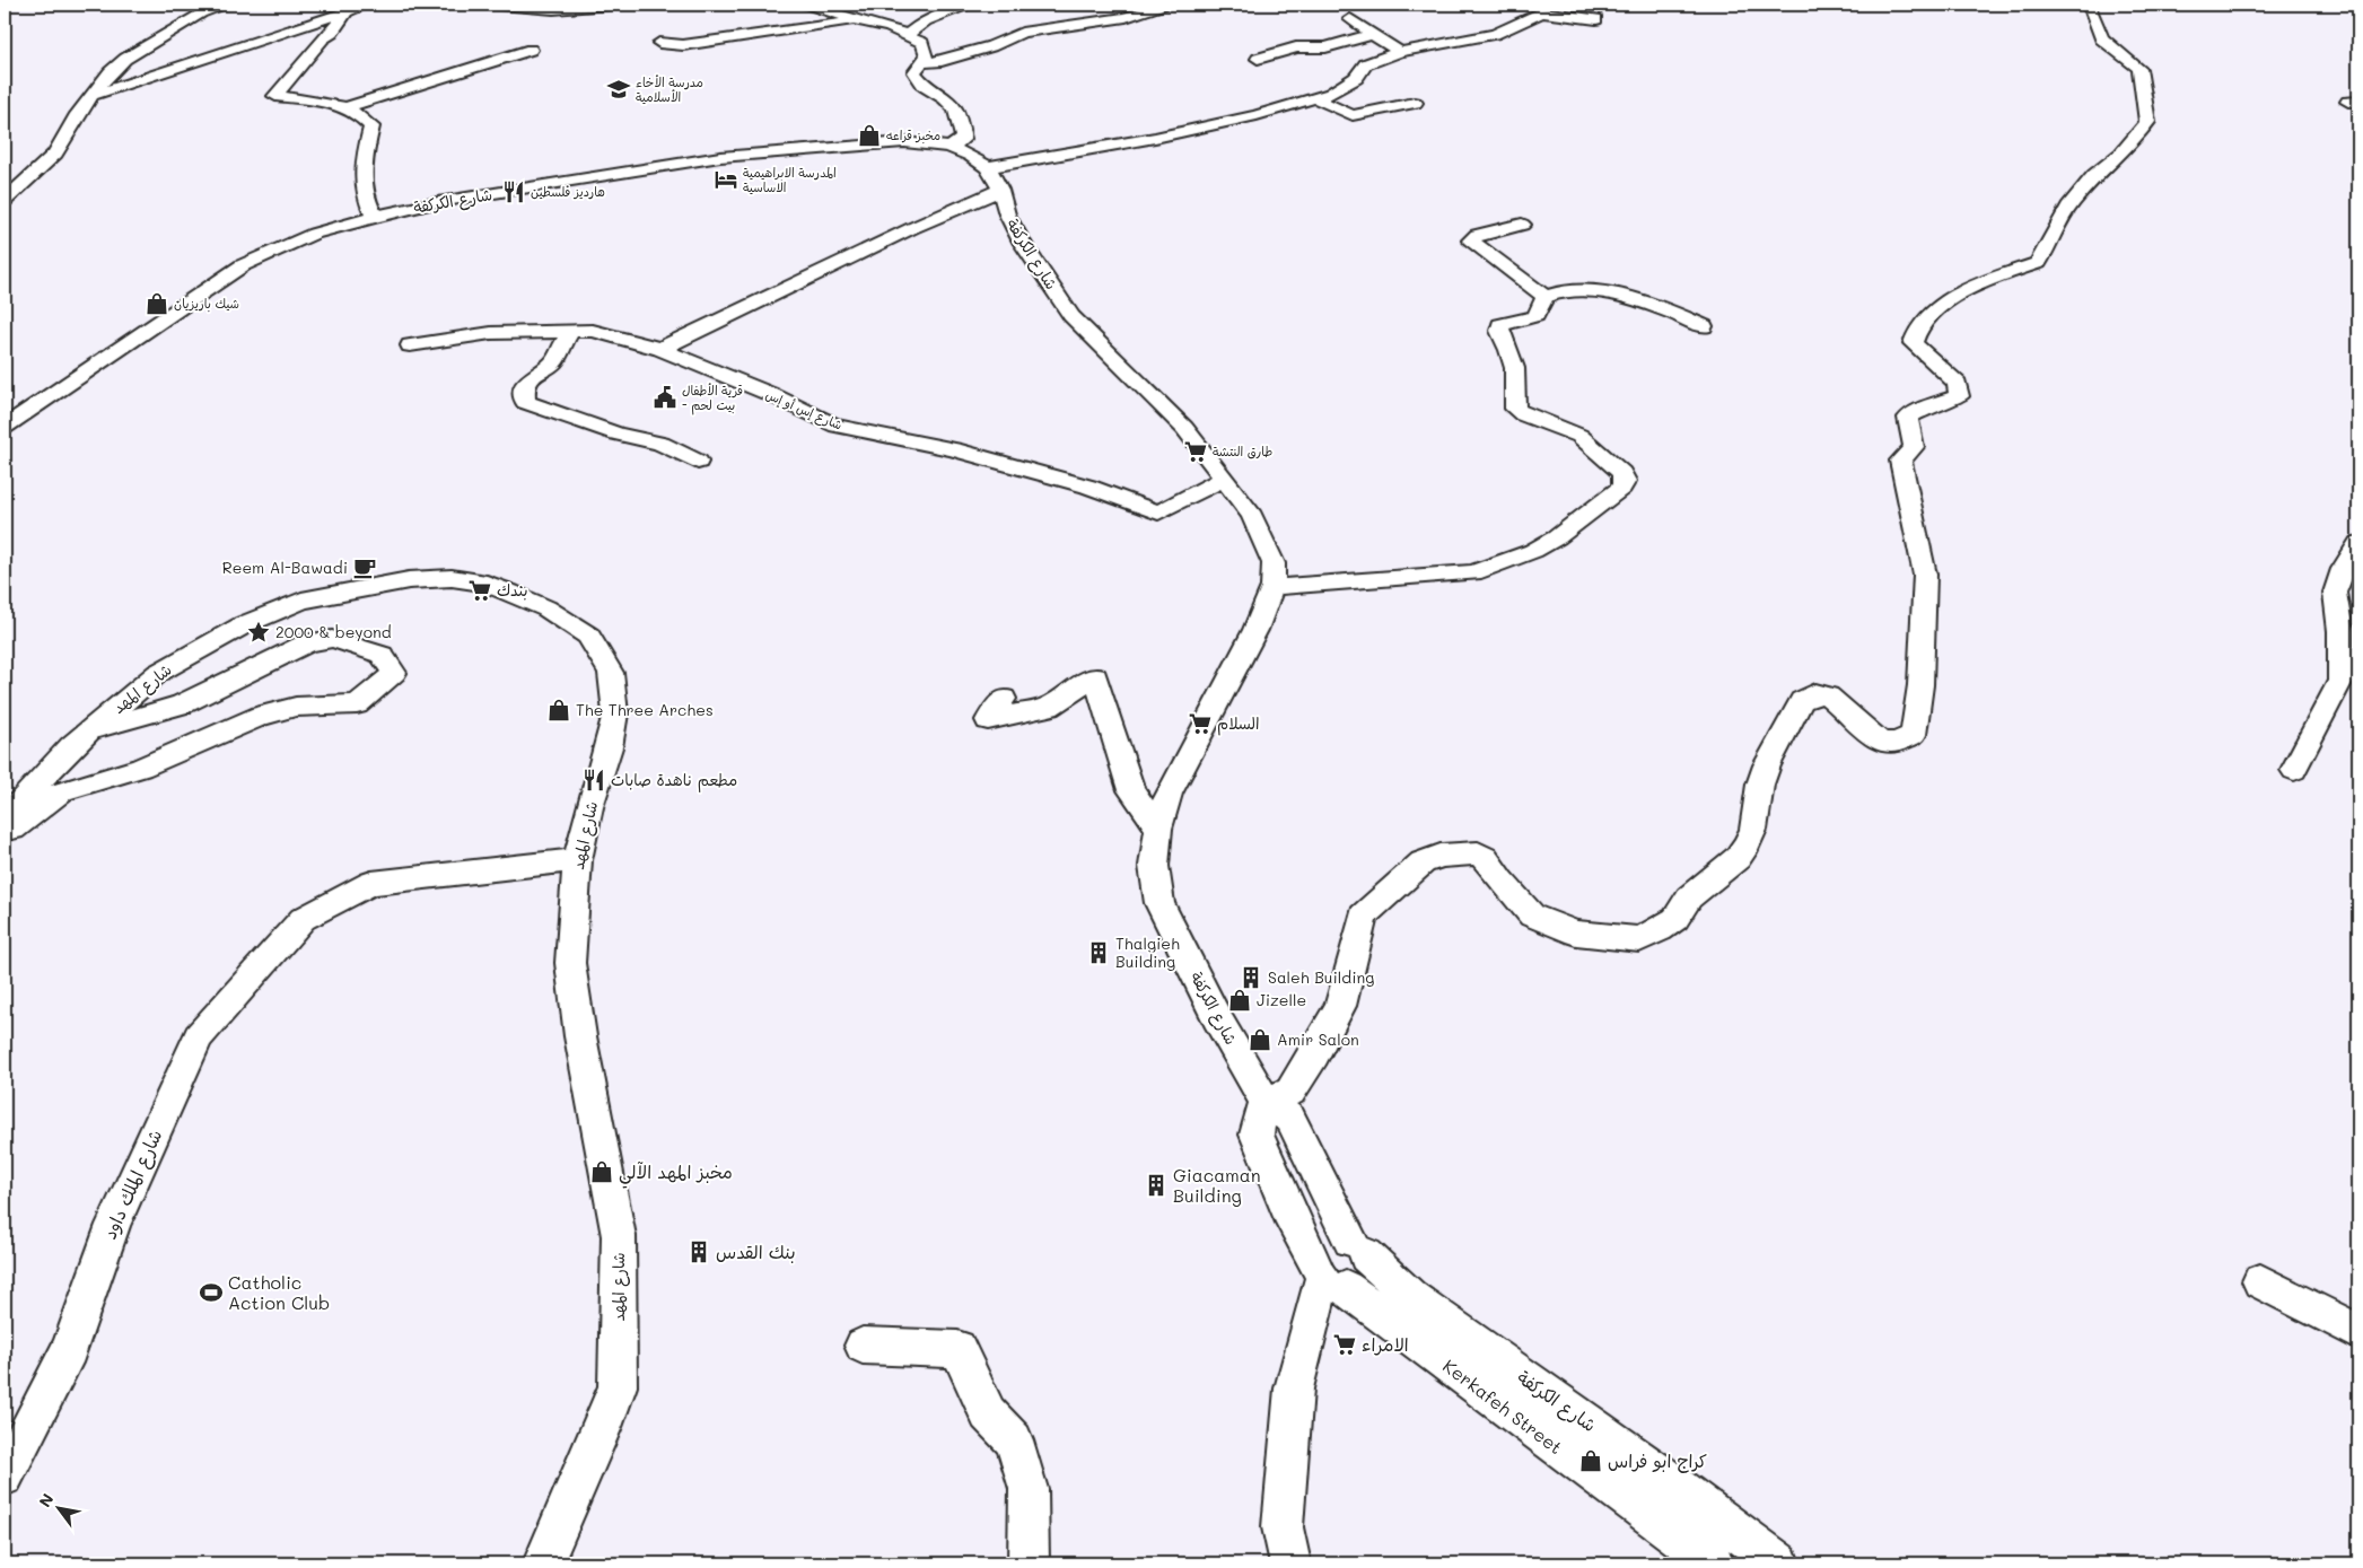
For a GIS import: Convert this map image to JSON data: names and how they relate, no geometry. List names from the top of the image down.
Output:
{
  "streets": {
    "street": [
      "شارع الكركفة",
      "شارع إس أو إس",
      "شارع المهد",
      "شارع الملك داود",
      "Kerkafeh Street"
    ]
  },
  "crossings": [
    ["شارع الكركفة", "شارع إس أو إس"],
    ["شارع الكركفة", "Kerkafeh Street"],
    ["شارع المهد", "شارع الملك داود"]
  ],
  "places": {
    "school or university": ["مدرسة الأخاء الأسلامية"],
    "shop": [
      "مخبز قراعه",
      "شيك باريزيان",
      "The Three Arches",
      "Jizelle",
      "Amir Salon",
      "مخبز المهد الآلي",
      "كراج ابو فراس"
    ],
    "hotel": ["المدرسة الابراهيمية الاساسية"],
    "restaurant": ["هارديز فلسطين", "مطعم ناهدة صابات"],
    "public building": ["قرية الأطفال - بيت لحم"],
    "supermarket": [
      "طارق النتشة",
      "بندك",
      "السلام",
      "الامراء"
    ],
    "cafe": ["Reem Al-Bawadi"],
    "place": ["2000 & beyond"],
    "building": [
      "Thalgieh Building",
      "Saleh Building",
      "Giacaman Building",
      "بنك القدس"
    ],
    "sports": ["Catholic Action Club"]
  },
  "north": "top left"
}
